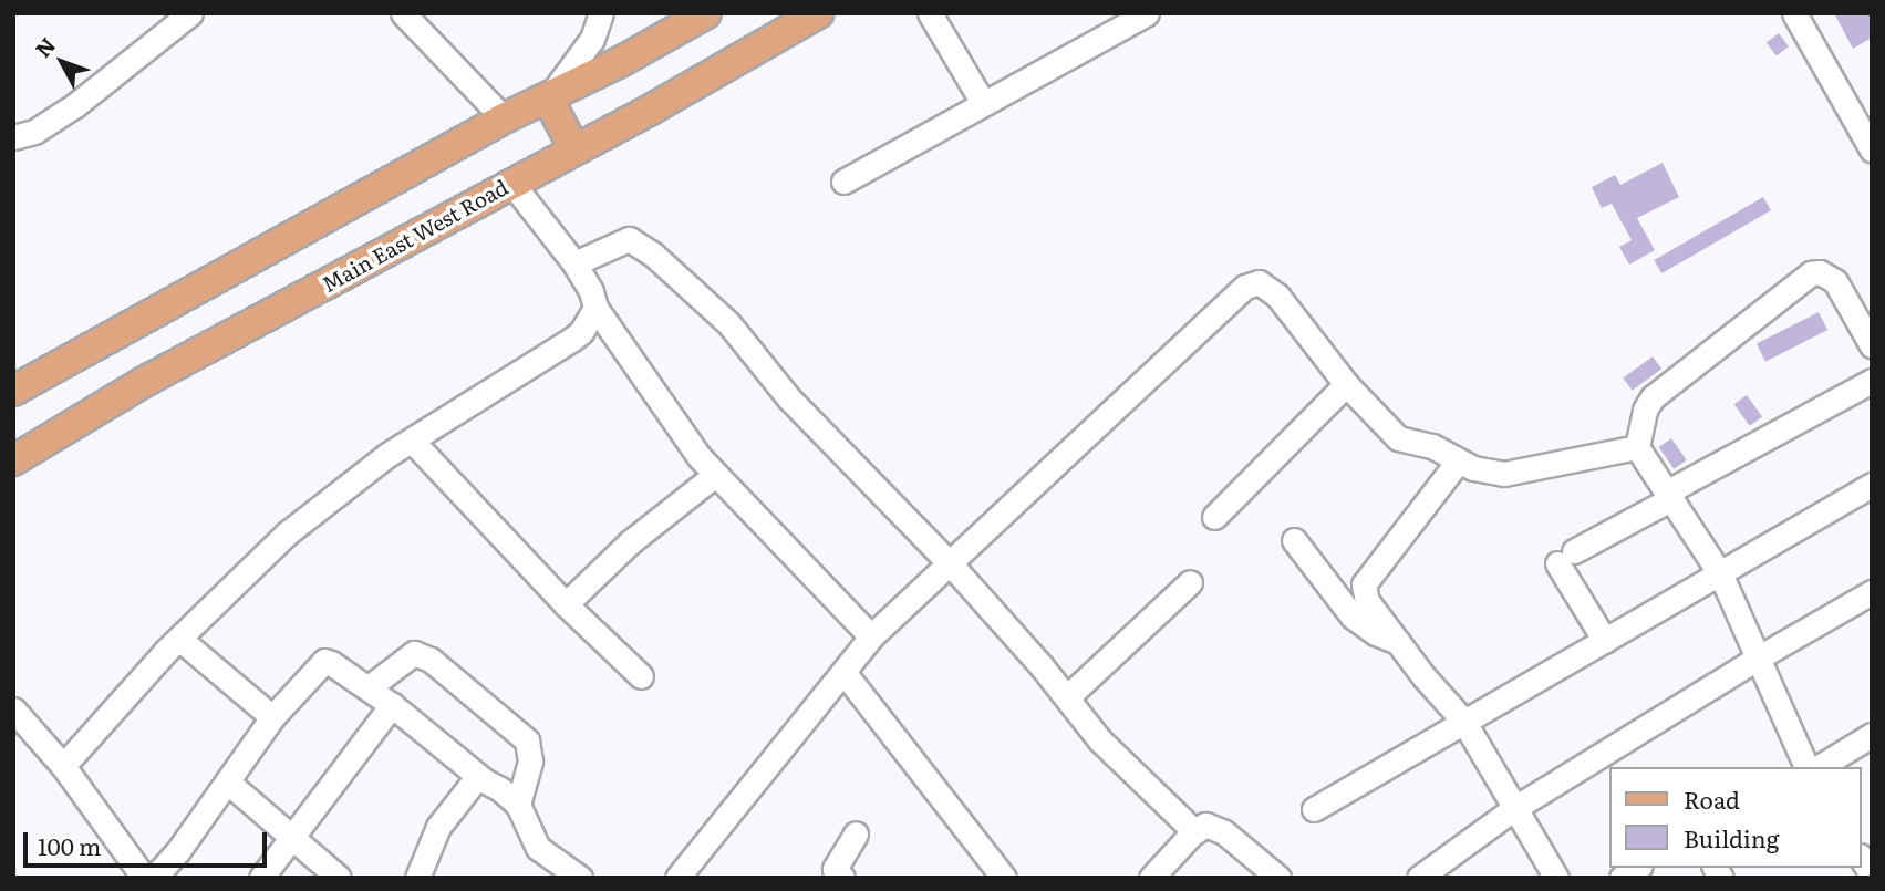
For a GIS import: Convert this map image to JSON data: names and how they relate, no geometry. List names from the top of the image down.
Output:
{
  "streets": {
    "main road": ["Main East West Road"]
  },
  "legend": ["Road", "Building"],
  "scale_bar": "100 m",
  "north": "top left"
}
